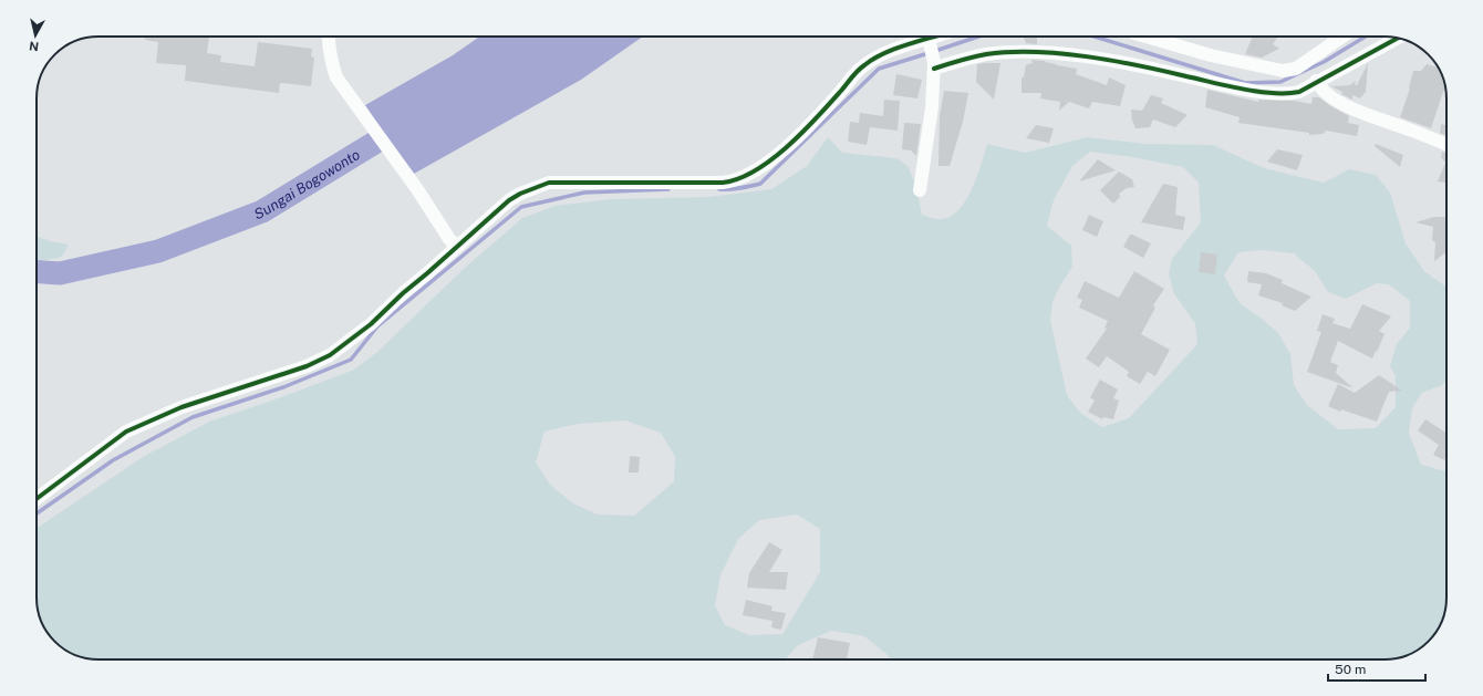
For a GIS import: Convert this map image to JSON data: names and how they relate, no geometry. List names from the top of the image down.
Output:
{
  "water": ["Sungai Bogowonto"],
  "scale_bar": "50 m",
  "north": "bottom"
}
